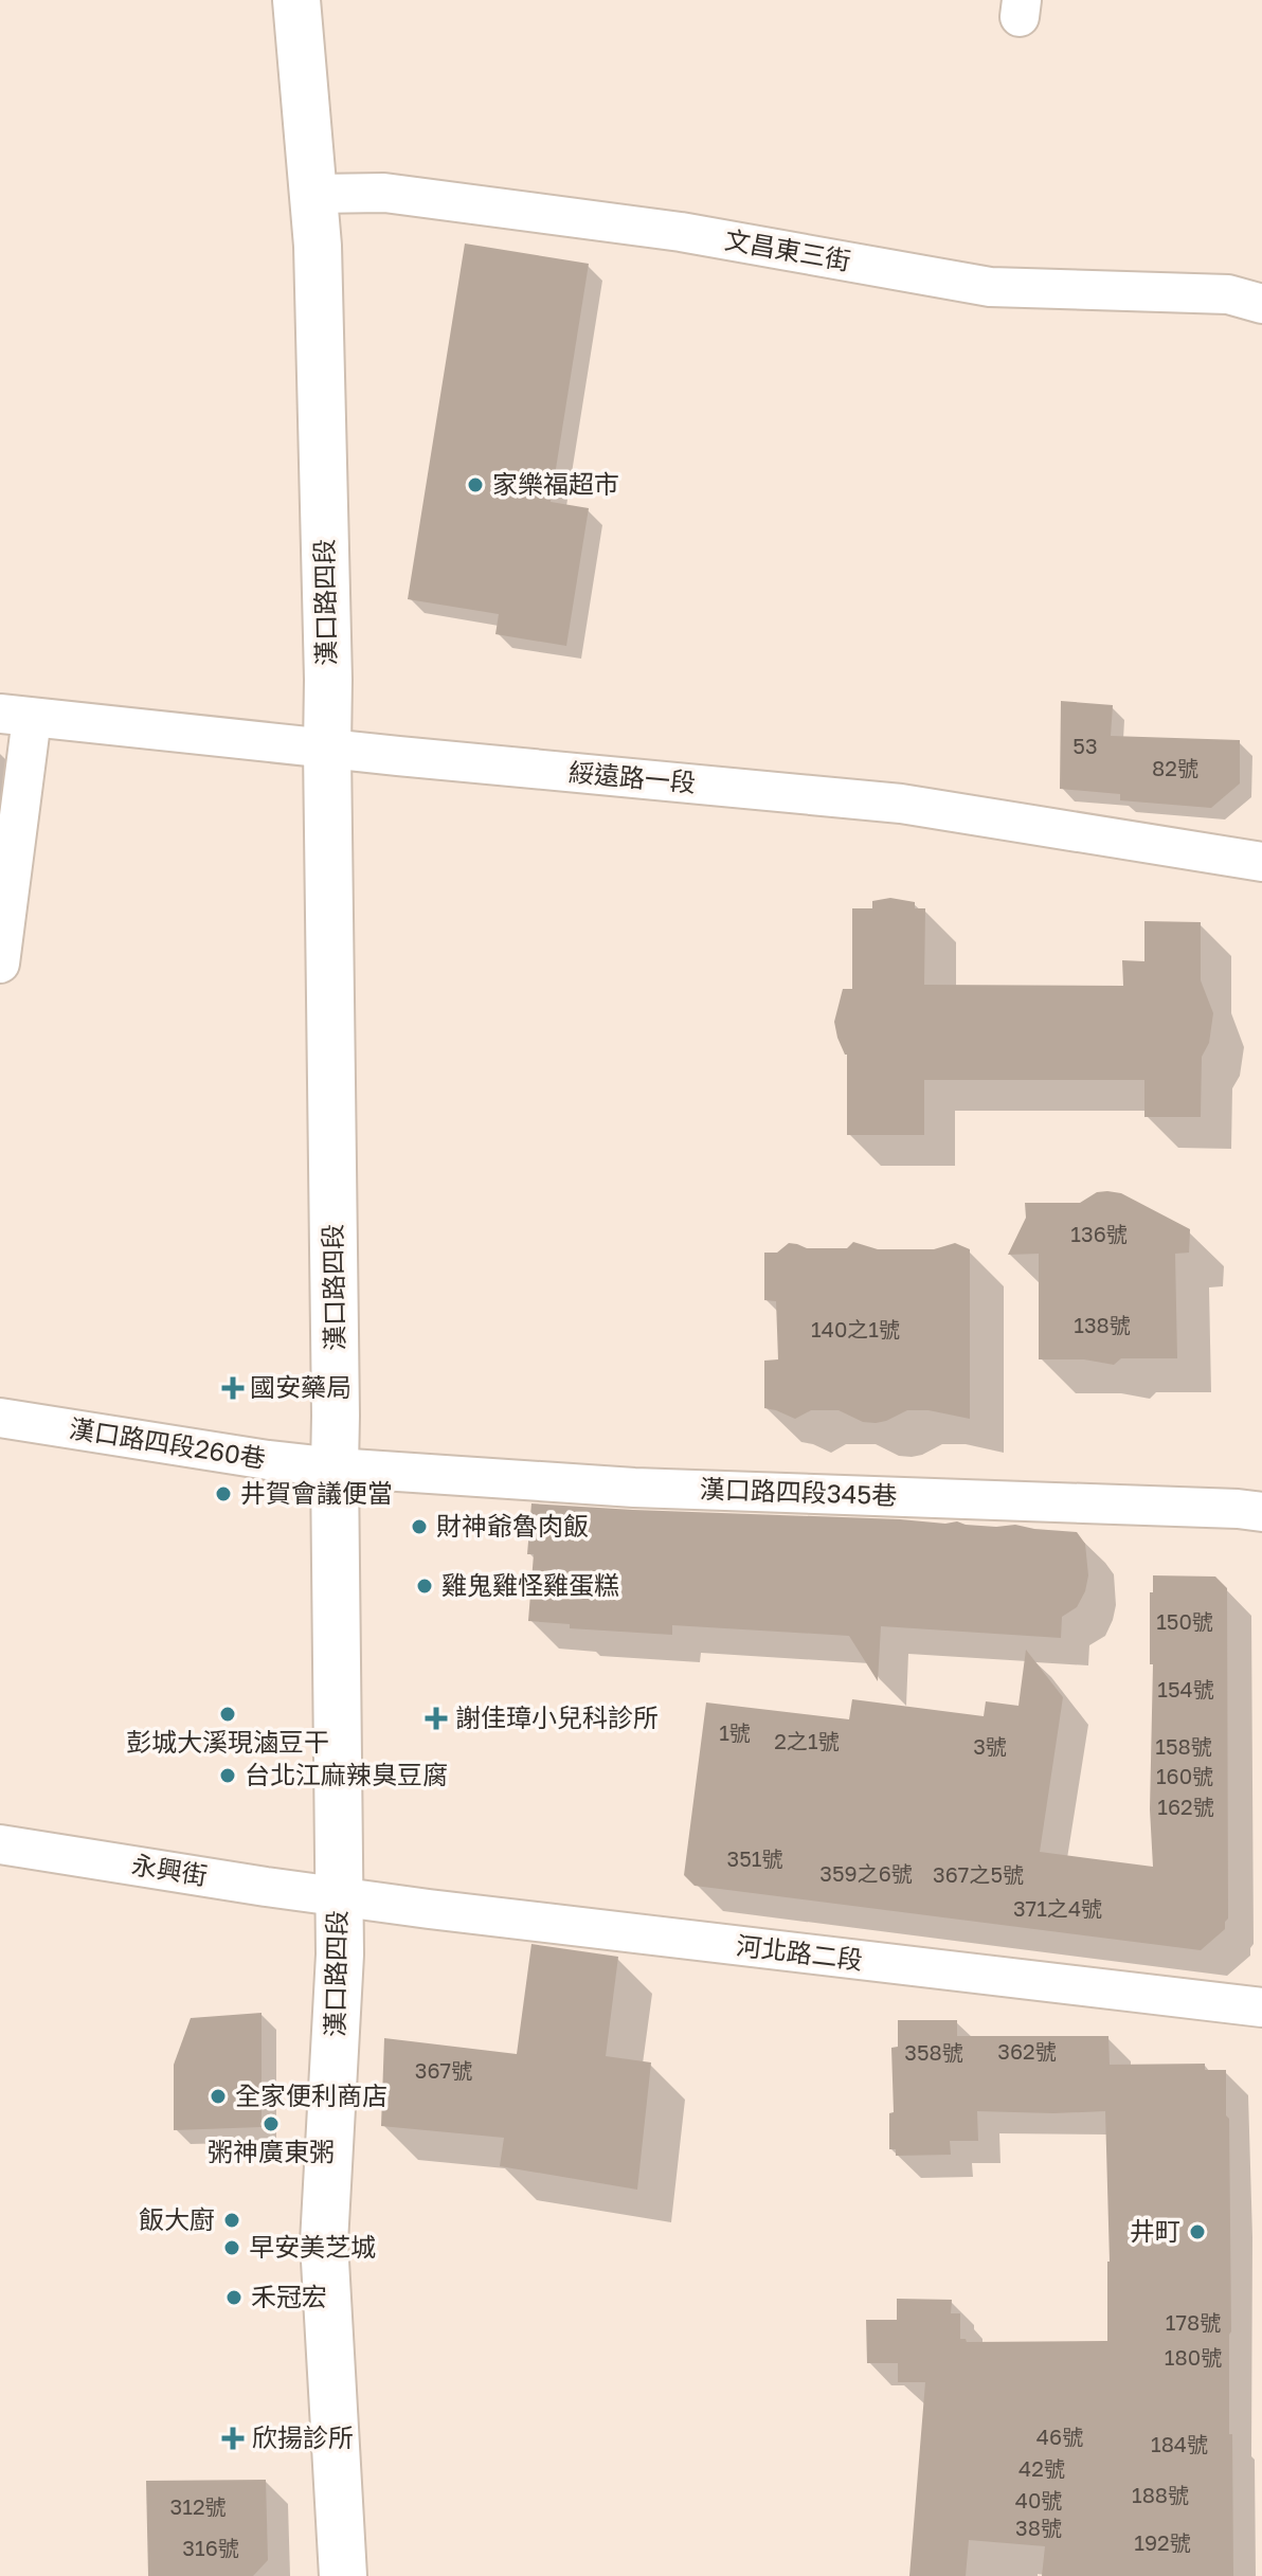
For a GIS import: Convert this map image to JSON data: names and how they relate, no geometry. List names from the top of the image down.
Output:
{
  "streets": {
    "street": [
      "文昌東三街",
      "漢口路四段",
      "綏遠路一段",
      "漢口路四段260巷",
      "漢口路四段345巷",
      "永興街",
      "河北路二段"
    ]
  },
  "crossings": [
    ["文昌東三街", "漢口路四段"],
    ["漢口路四段", "綏遠路一段"],
    ["漢口路四段", "漢口路四段260巷"],
    ["漢口路四段", "漢口路四段345巷"],
    ["漢口路四段", "永興街"],
    ["漢口路四段", "河北路二段"],
    ["漢口路四段260巷", "漢口路四段345巷"],
    ["永興街", "河北路二段"]
  ],
  "places": {
    "other": [
      "家樂福超市",
      "井賀會議便當",
      "財神爺魯肉飯",
      "雞鬼雞怪雞蛋糕",
      "彭城大溪現滷豆干",
      "台北江麻辣臭豆腐",
      "全家便利商店",
      "粥神廣東粥",
      "飯大廚",
      "井町",
      "早安美芝城",
      "禾冠宏"
    ],
    "health": ["國安藥局", "謝佳璋小兒科診所", "欣揚診所"]
  },
  "house_numbers": [
    "53",
    "82號",
    "136號",
    "138號",
    "140之1號",
    "150號",
    "154號",
    "1號",
    "2之1號",
    "3號",
    "158號",
    "160號",
    "162號",
    "351號",
    "359之6號",
    "367之5號",
    "371之4號",
    "362號",
    "358號",
    "367號",
    "178號",
    "180號",
    "46號",
    "184號",
    "42號",
    "188號",
    "40號",
    "312號",
    "38號",
    "192號",
    "316號"
  ]
}
